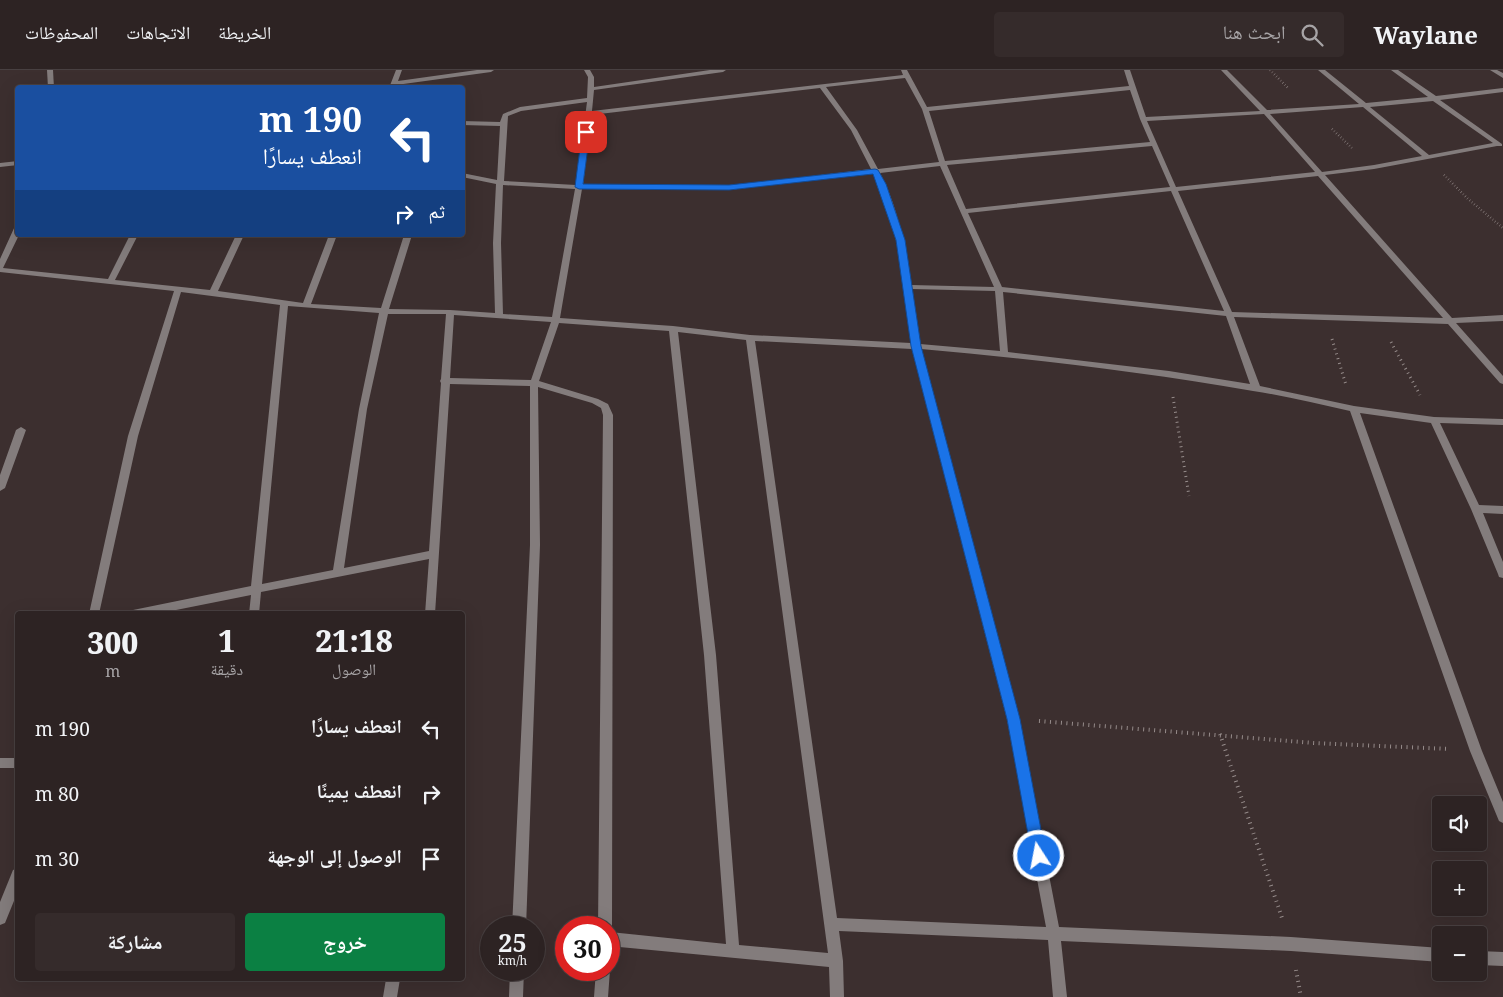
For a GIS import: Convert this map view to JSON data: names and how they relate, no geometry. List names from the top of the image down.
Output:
{
  "page": {
    "header": "Waylane",
    "search": "ابحث هنا",
    "nav": ["الخريطة", "الاتجاهات", "المحفوظات"],
    "turn": ["190 m", "انعطف يسارًا"],
    "then": "ثم",
    "eta": [
      "21:18",
      "الوصول",
      "1",
      "دقيقة",
      "300",
      "m"
    ],
    "list": [
      {
        "name": "انعطف يسارًا",
        "value": "190 m"
      },
      {
        "name": "انعطف يمينًا",
        "value": "80 m"
      },
      {
        "name": "الوصول إلى الوجهة",
        "value": "30 m"
      }
    ],
    "map_buttons": ["+", "−"],
    "buttons": ["خروج", "مشاركة"],
    "speed": "25 km/h",
    "limit": "30"
  }
}
